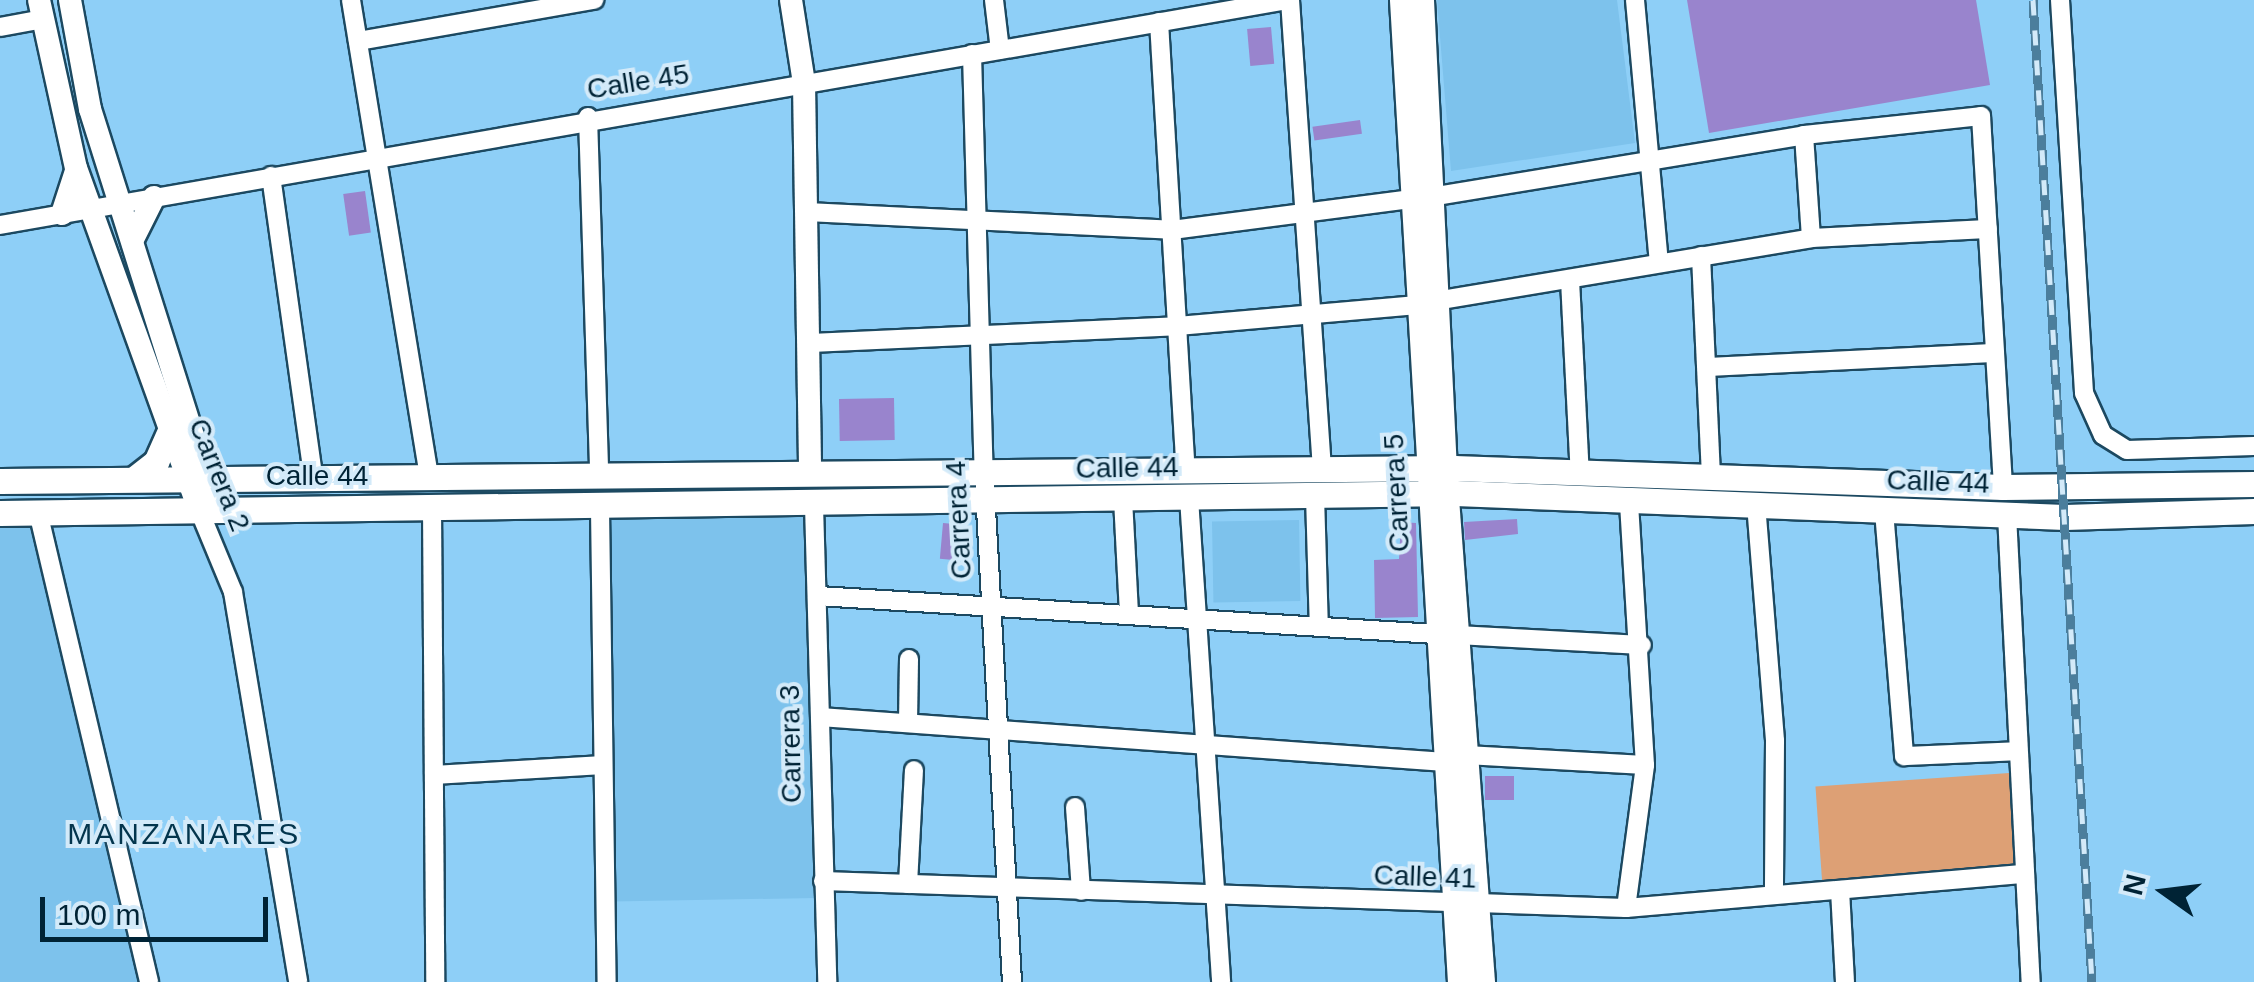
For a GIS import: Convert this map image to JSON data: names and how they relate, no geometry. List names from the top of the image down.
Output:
{
  "streets": {
    "main road": ["Calle 44", "Carrera 5"],
    "street": [
      "Calle 45",
      "Carrera 2",
      "Carrera 4",
      "Carrera 3",
      "Calle 41"
    ]
  },
  "crossings": [
    ["Calle 45", "Carrera 2"],
    ["Calle 45", "Carrera 4"],
    ["Calle 44", "Carrera 2"],
    ["Calle 44", "Carrera 5"],
    ["Calle 44", "Carrera 4"],
    ["Calle 44", "Carrera 3"],
    ["Carrera 5", "Calle 41"],
    ["Carrera 4", "Calle 41"],
    ["Carrera 3", "Calle 41"]
  ],
  "districts": ["MANZANARES"],
  "scale_bar": "100 m",
  "north": "left"
}
